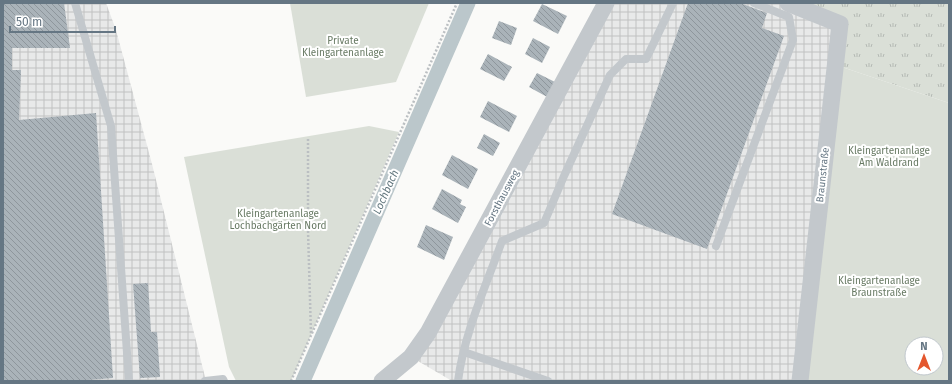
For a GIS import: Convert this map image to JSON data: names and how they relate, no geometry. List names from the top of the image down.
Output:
{
  "streets": {
    "street": ["Braunstraße", "Forsthausweg"]
  },
  "water": ["Lochbach"],
  "parks": [
    "Private Kleingartenanlage",
    "Kleingartenanlage Am Waldrand",
    "Kleingartenanlage Lochbachgärten Nord",
    "Kleingartenanlage Braunstraße"
  ],
  "scale_bar": "50 m",
  "north": "top"
}
